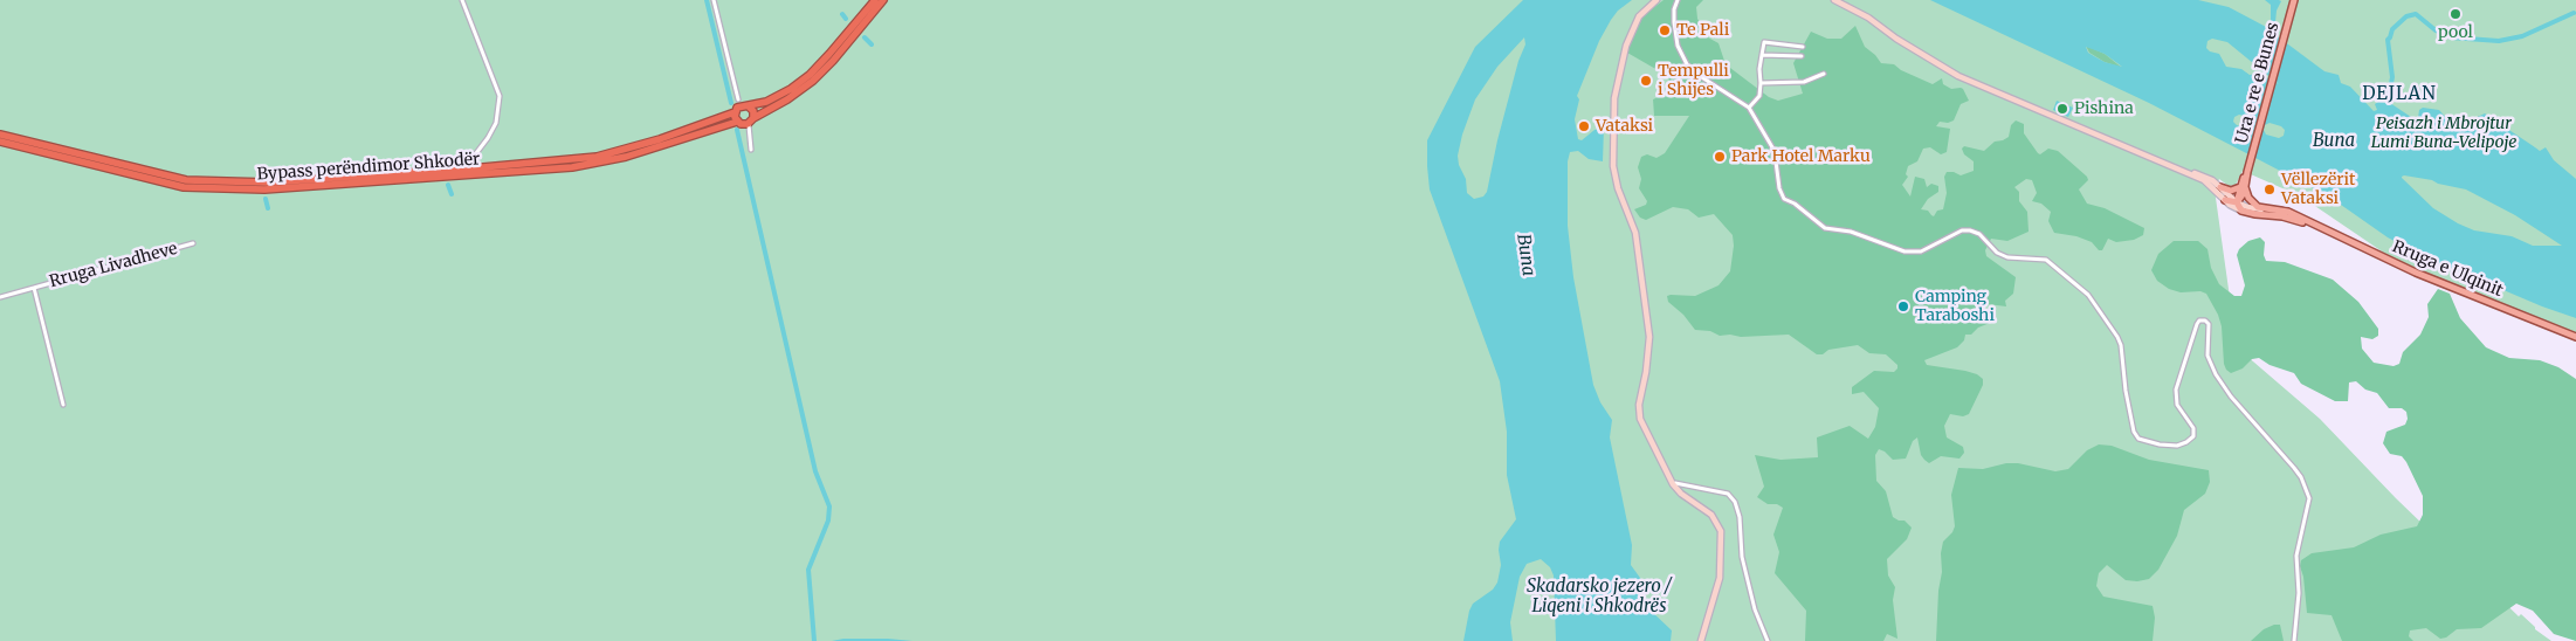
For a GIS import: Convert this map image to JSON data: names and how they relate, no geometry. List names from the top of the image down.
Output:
{
  "streets": {
    "highway": ["Bypass perëndimor Shkodër"],
    "main road": ["Ura e re e Bunes", "Rruga e Ulqinit"],
    "street": ["Rruga Livadheve"]
  },
  "crossings": [
    ["Ura e re e Bunes", "Rruga e Ulqinit"]
  ],
  "districts": ["DEJLAN"],
  "water": ["Buna", "Skadarsko jezero / Liqeni i Shkodrës"],
  "parks": ["Peisazh i Mbrojtur Lumi Buna-Velipoje"],
  "places": [
    "pool",
    "Te Pali",
    "Tempulli i Shijes",
    "Pishina",
    "Vataksi",
    "Park Hotel Marku",
    "Vëllezërit Vataksi",
    "Camping Taraboshi"
  ]
}
